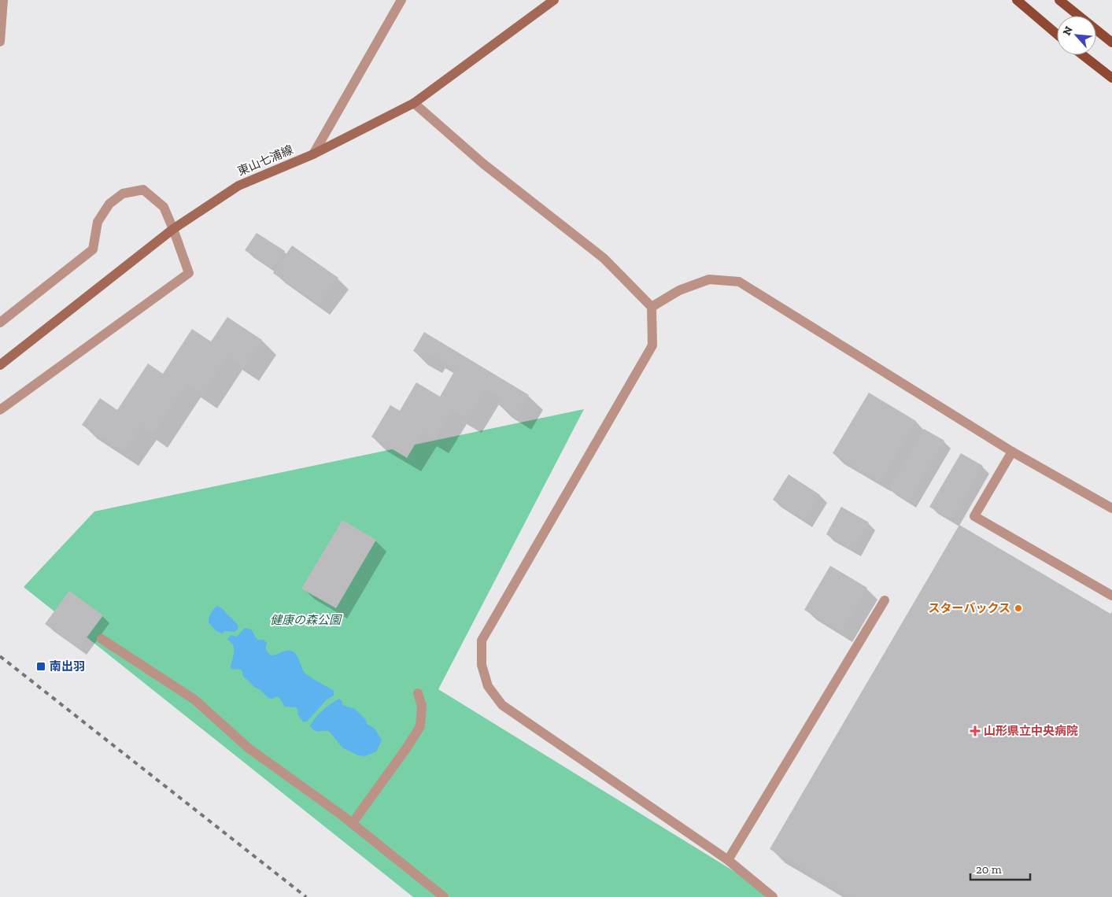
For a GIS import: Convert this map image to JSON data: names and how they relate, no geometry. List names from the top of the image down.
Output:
{
  "streets": {
    "main road": ["東山七浦線"]
  },
  "parks": ["健康の森公園"],
  "places": {
    "other": ["スターバックス"],
    "transit": ["南出羽"],
    "health": ["山形県立中央病院"]
  },
  "scale_bar": "20 m",
  "north": "top left"
}
